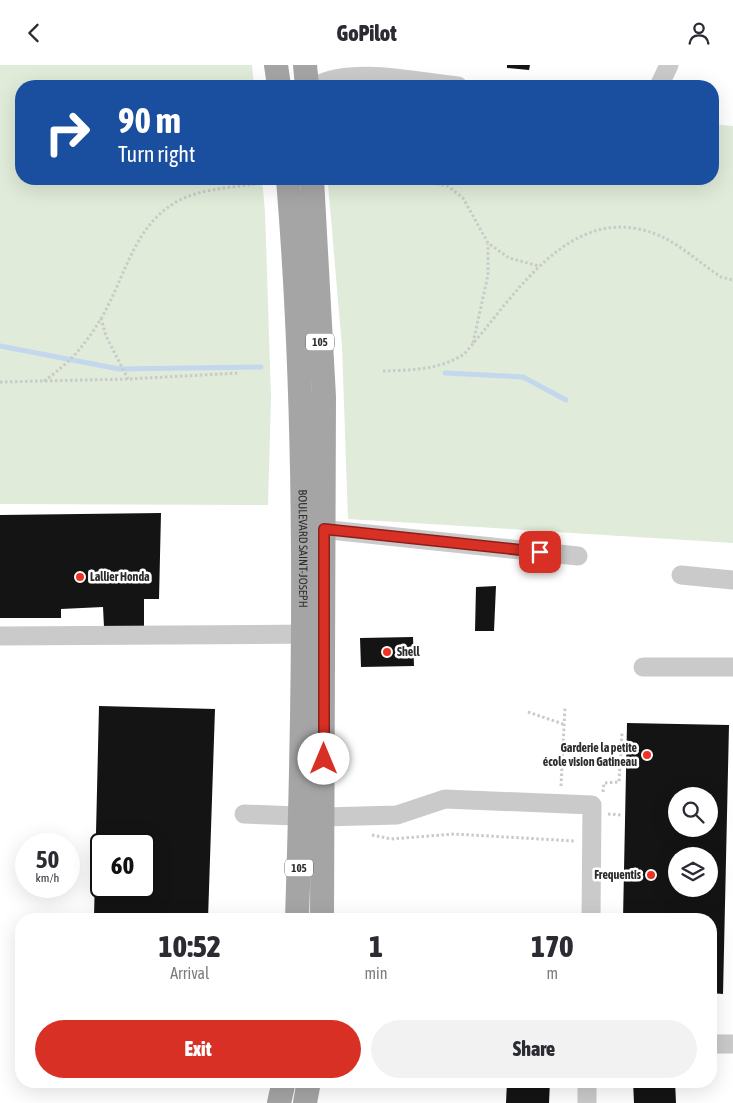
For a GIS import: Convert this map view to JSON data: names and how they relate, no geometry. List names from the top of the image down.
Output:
{
  "streets": {
    "main road": ["105", "BOULEVARD SAINT-JOSEPH"]
  },
  "places": [
    "Lallier Honda",
    "Shell",
    "Garderie la petite école vision Gatineau",
    "Frequentis"
  ],
  "page": {
    "header": "GoPilot",
    "turn": ["90 m", "Turn right"],
    "speed": "50 km/h",
    "limit": "60",
    "eta": [
      "10:52",
      "Arrival",
      "1",
      "min",
      "170",
      "m"
    ],
    "buttons": ["Exit", "Share"]
  }
}
